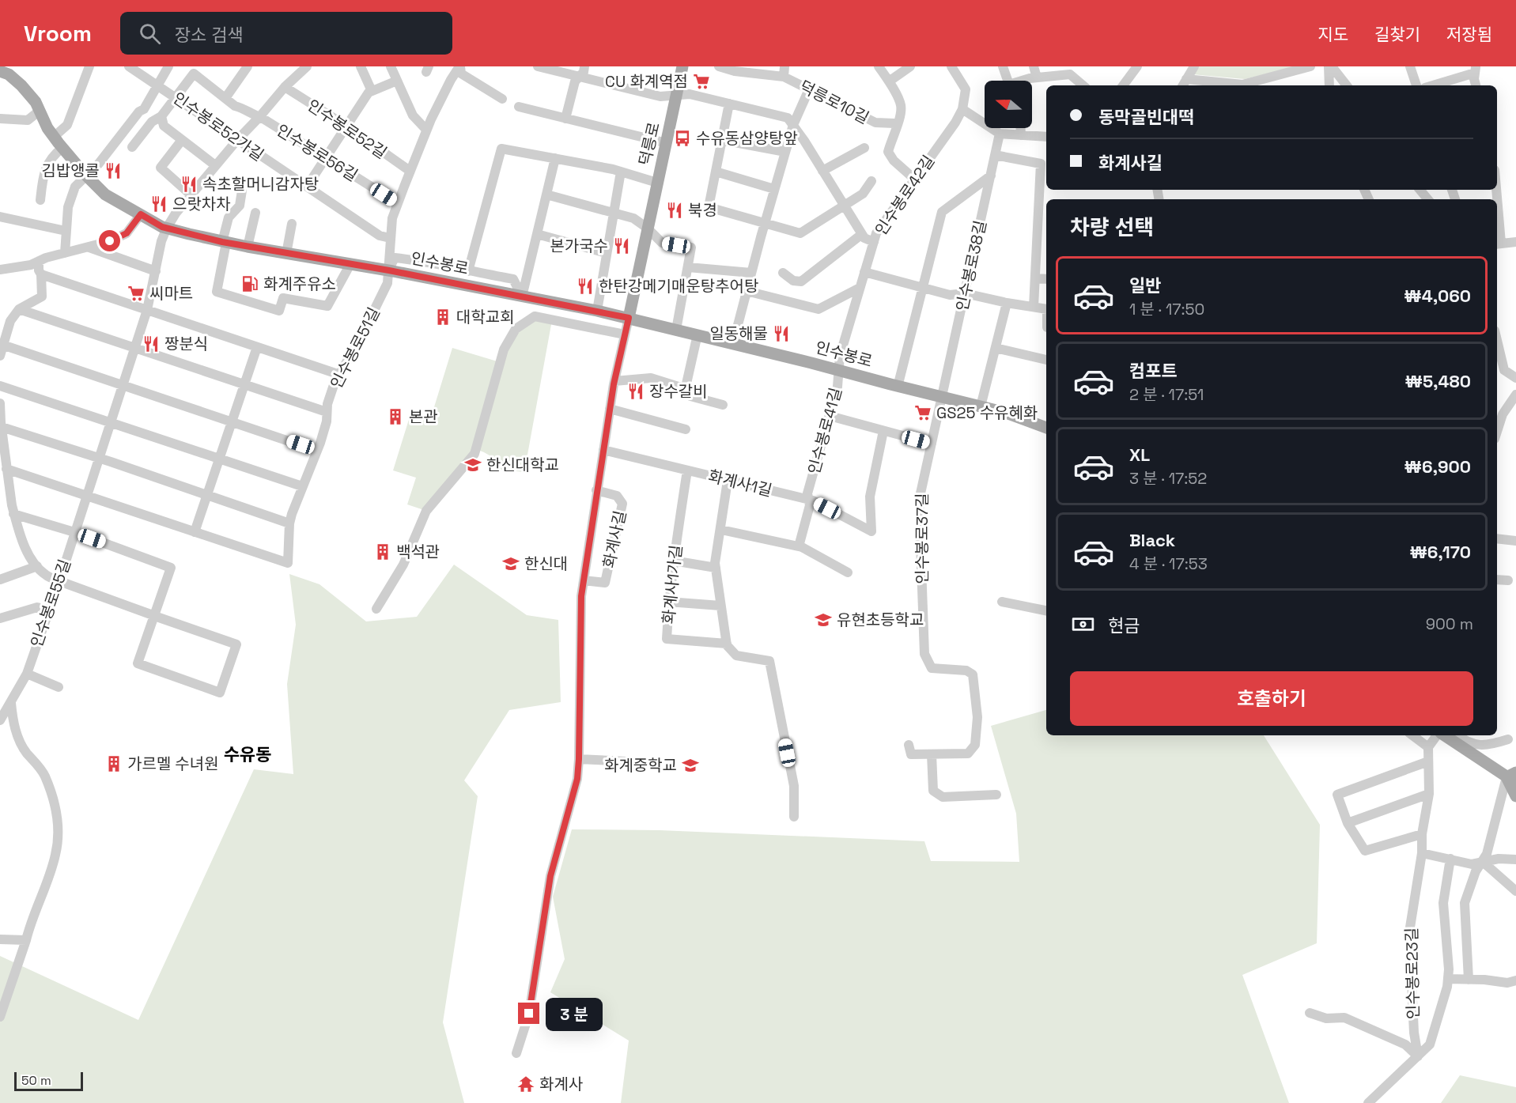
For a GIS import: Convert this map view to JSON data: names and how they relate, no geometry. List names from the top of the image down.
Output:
{
  "streets": {
    "main road": ["덕릉로", "인수봉로"],
    "street": [
      "덕릉로10길",
      "인수봉로52가길",
      "인수봉로52길",
      "인수봉로56길",
      "인수봉로42길",
      "인수봉로38길",
      "인수봉로51길",
      "인수봉로41길",
      "화계사1길",
      "인수봉로37길",
      "화계사길",
      "화계사1가길",
      "인수봉로55길",
      "인수봉로23길"
    ]
  },
  "crossings": [
    ["인수봉로52가길", "인수봉로56길"],
    ["인수봉로52길", "인수봉로56길"],
    ["덕릉로", "인수봉로"],
    ["덕릉로", "화계사길"],
    ["인수봉로56길", "인수봉로"],
    ["인수봉로56길", "인수봉로55길"],
    ["인수봉로42길", "인수봉로"],
    ["인수봉로42길", "인수봉로41길"],
    ["인수봉로", "인수봉로38길"],
    ["인수봉로", "인수봉로51길"],
    ["인수봉로", "인수봉로41길"],
    ["인수봉로", "인수봉로37길"],
    ["인수봉로", "화계사길"],
    ["인수봉로", "인수봉로55길"],
    ["인수봉로38길", "인수봉로37길"],
    ["인수봉로41길", "화계사1길"],
    ["화계사1길", "화계사길"],
    ["화계사1길", "화계사1가길"]
  ],
  "districts": ["수유동"],
  "places": {
    "supermarket": ["CU 화계역점", "씨마트", "GS25 수유혜화"],
    "bus stop": ["수유동삼양탕앞"],
    "restaurant": [
      "김밥앵콜",
      "속초할머니감자탕",
      "으랏차차",
      "북경",
      "본가국수",
      "한탄강메기매운탕추어탕",
      "일동해물",
      "짱분식",
      "장수갈비"
    ],
    "fuel station": ["화계주유소"],
    "building": [
      "대학교회",
      "본관",
      "백석관",
      "가르멜 수녀원"
    ],
    "school or university": [
      "한신대학교",
      "한신대",
      "유현초등학교",
      "화계중학교"
    ],
    "temple": ["화계사"]
  },
  "scale_bar": "50 m",
  "north": "left",
  "page": {
    "header": "Vroom",
    "search": "장소 검색",
    "nav": ["지도", "길찾기", "저장됨"],
    "banner": ["동막골빈대떡", "화계사길"],
    "heading": "차량 선택",
    "list": [
      {
        "name": "일반",
        "note": "1 분 · 17:50",
        "value": "₩4,060"
      },
      {
        "name": "컴포트",
        "note": "2 분 · 17:51",
        "value": "₩5,480"
      },
      {
        "name": "XL",
        "note": "3 분 · 17:52",
        "value": "₩6,900"
      },
      {
        "name": "Black",
        "note": "4 분 · 17:53",
        "value": "₩6,170"
      }
    ],
    "pay": ["현금", "900 m"],
    "buttons": "호출하기",
    "bubble": "3 분",
    "scale": "50 m"
  }
}
